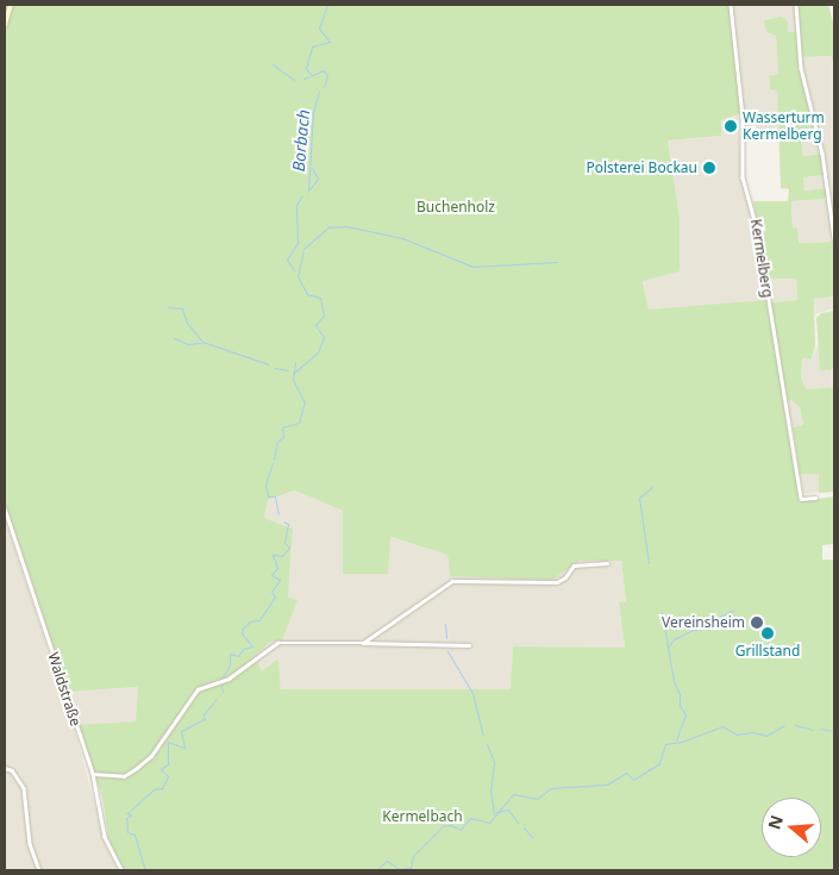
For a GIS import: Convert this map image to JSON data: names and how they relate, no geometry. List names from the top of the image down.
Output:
{
  "streets": {
    "street": ["Kermelberg", "Waldstraße"]
  },
  "water": ["Borbach"],
  "parks": ["Buchenholz", "Kermelbach"],
  "places": [
    "Wasserturm Kermelberg",
    "Polsterei Bockau",
    "Vereinsheim",
    "Grillstand"
  ],
  "north": "left"
}
